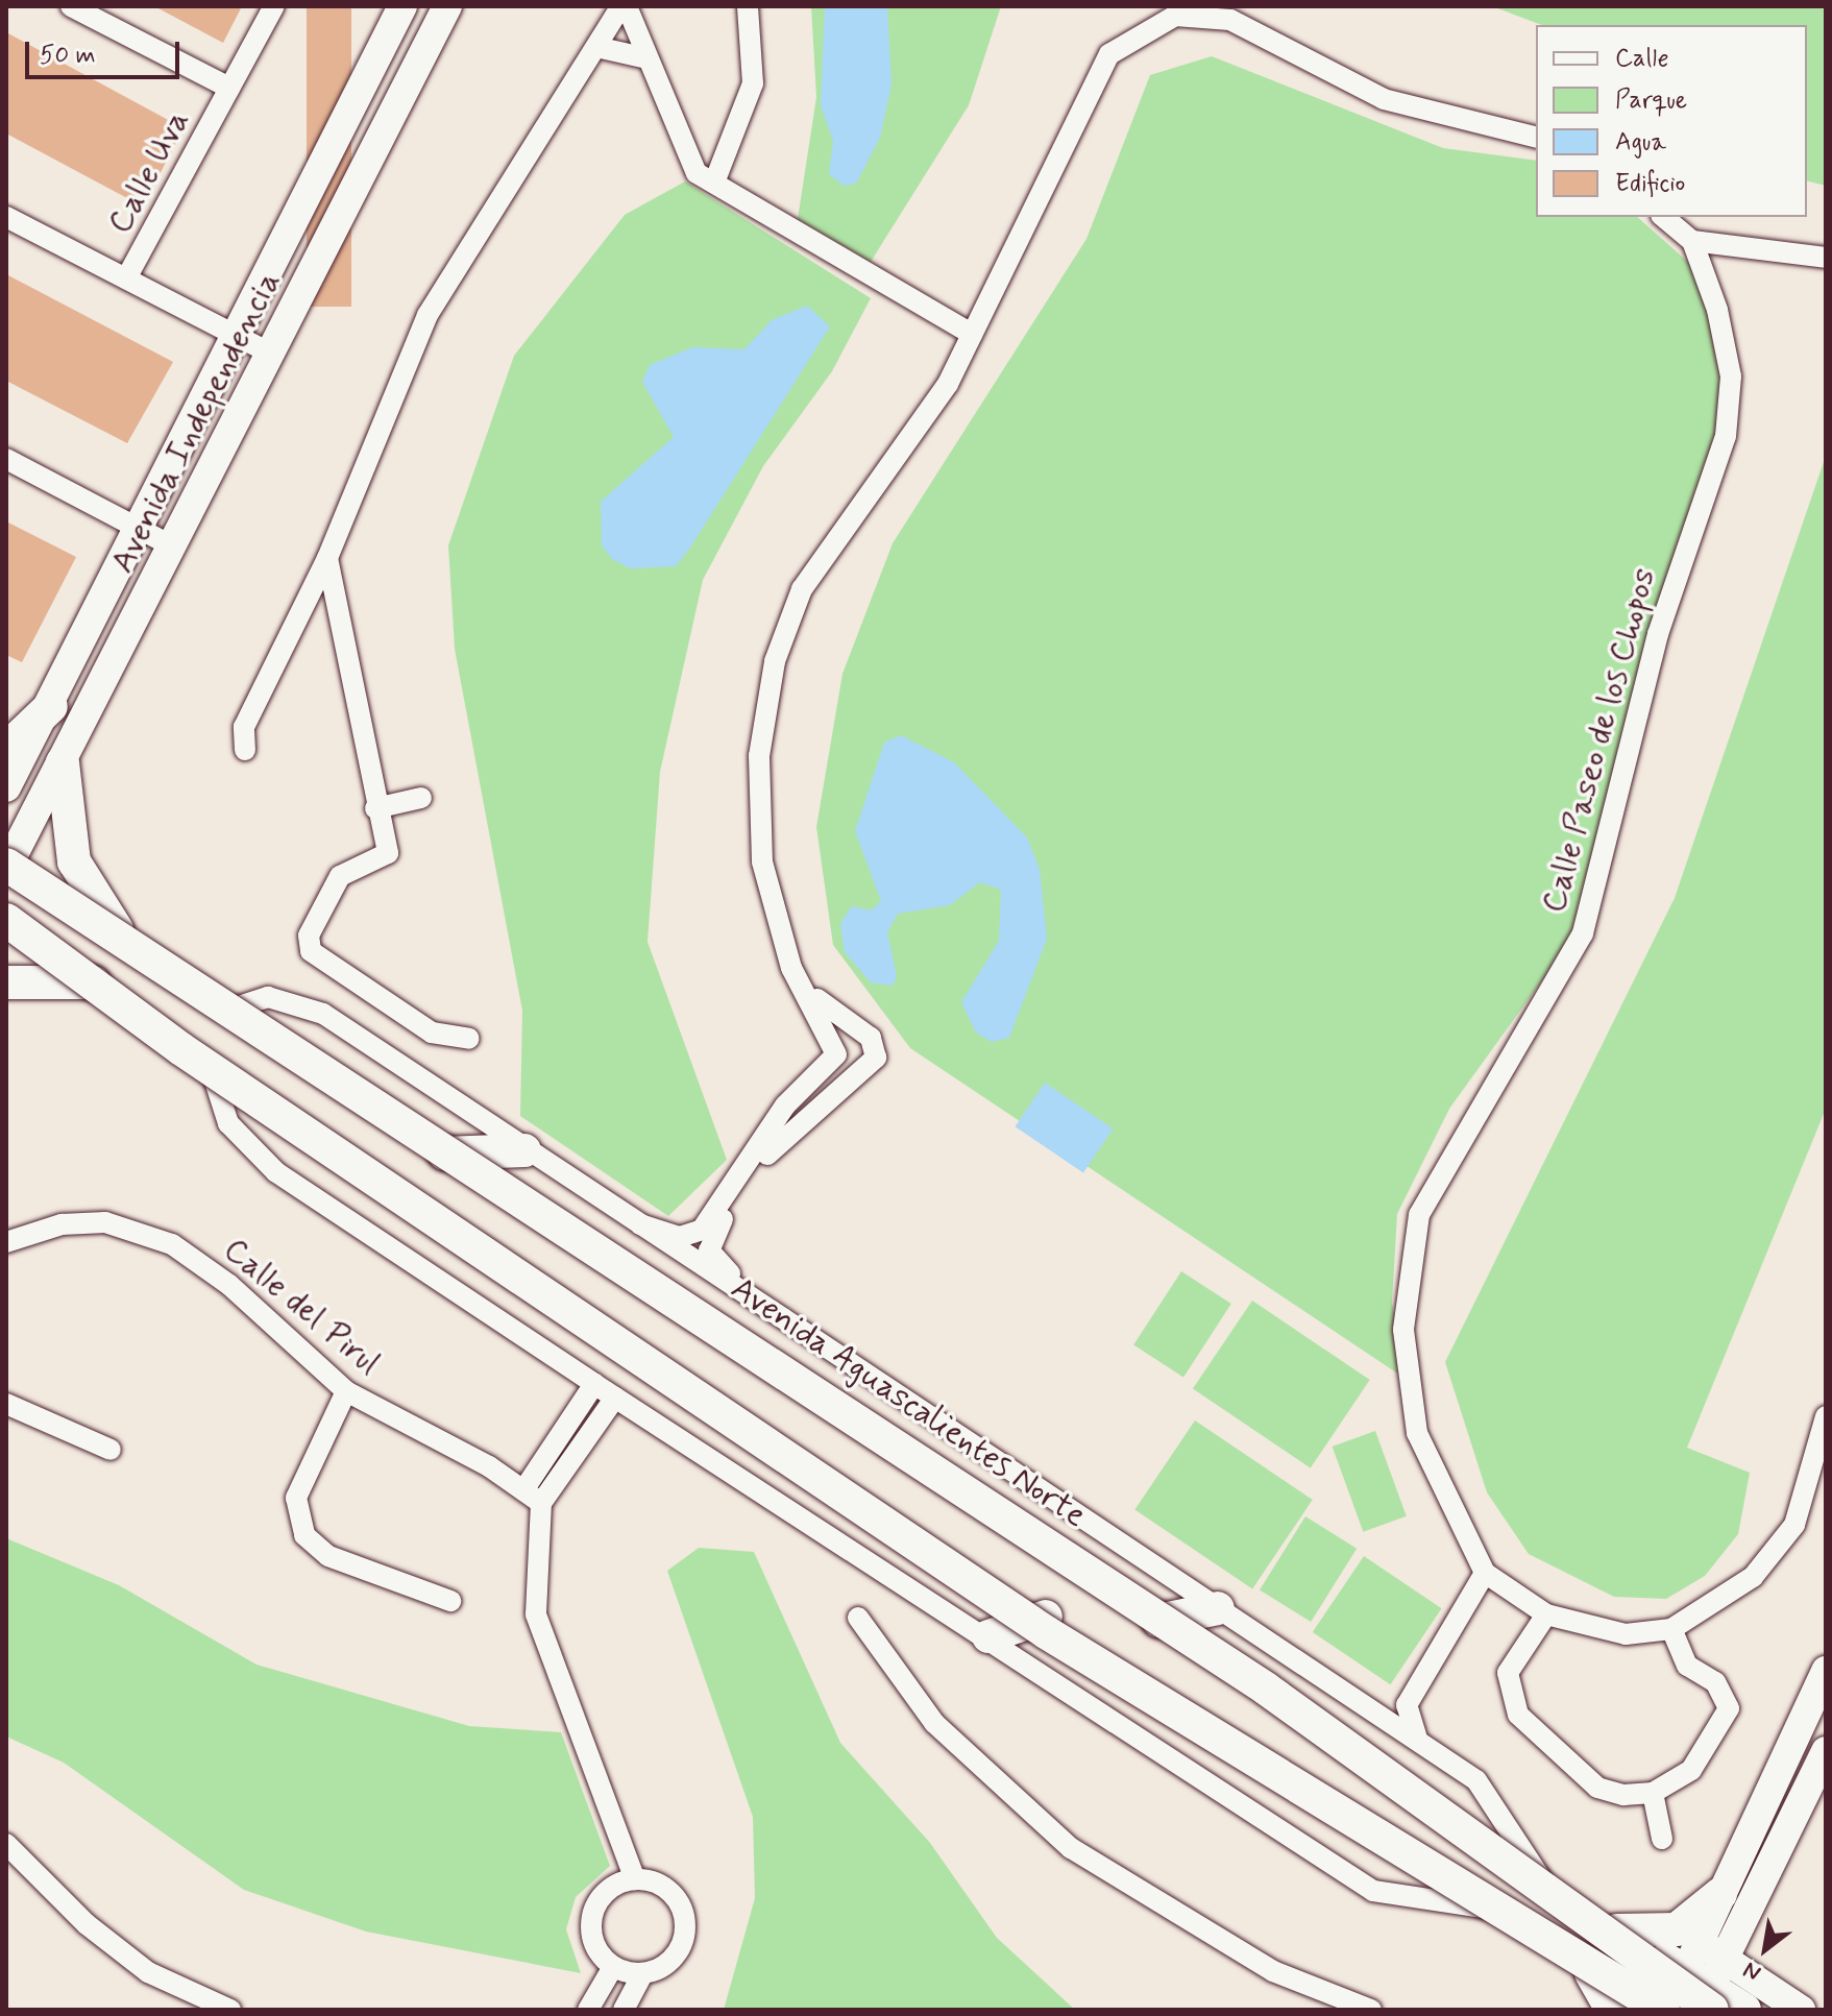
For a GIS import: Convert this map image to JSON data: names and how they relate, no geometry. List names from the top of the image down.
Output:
{
  "streets": {
    "main road": ["Avenida Independencia", "Avenida Aguascalientes Norte"],
    "street": ["Calle Uva", "Calle Paseo de los Chopos", "Calle del Pirul"]
  },
  "legend": [
    "Calle",
    "Parque",
    "Agua",
    "Edificio"
  ],
  "scale_bar": "50 m",
  "north": "bottom left"
}
